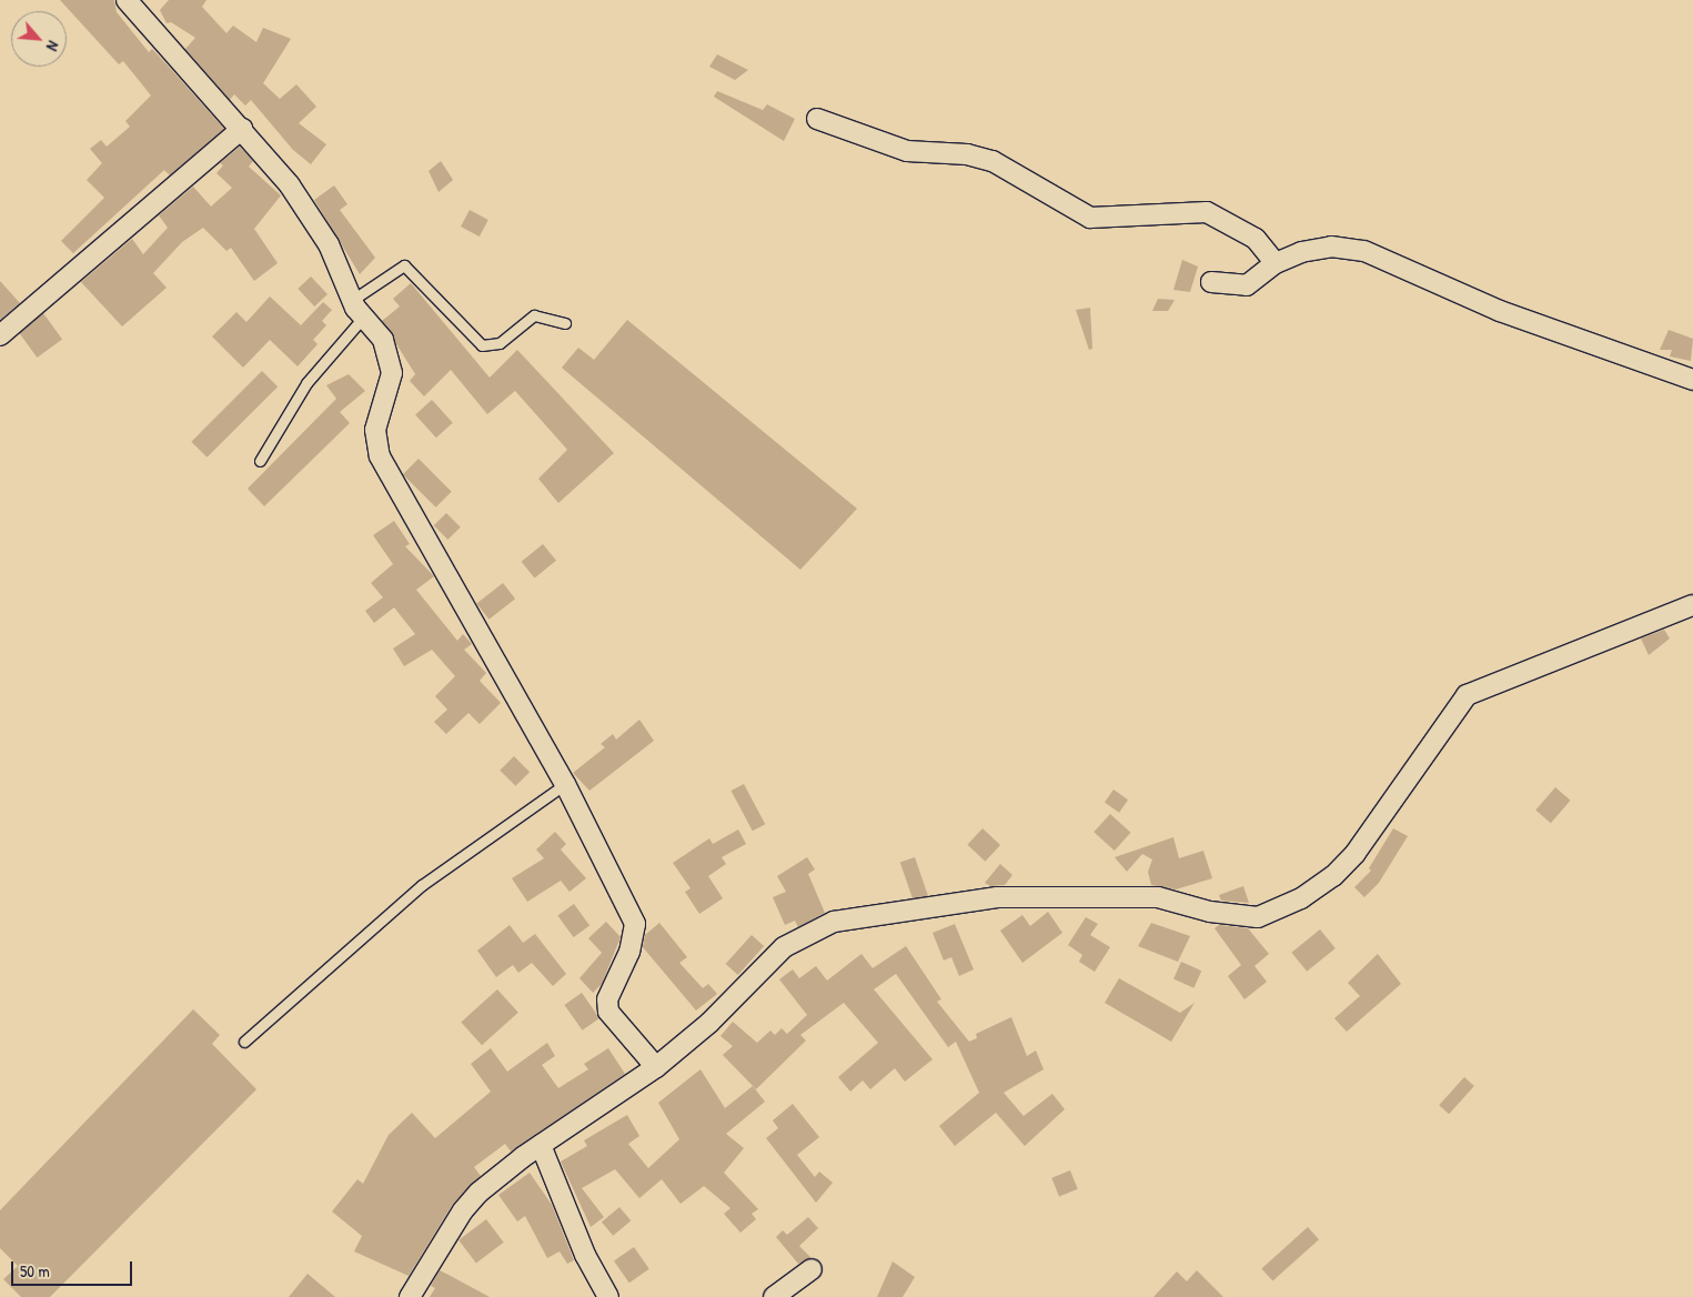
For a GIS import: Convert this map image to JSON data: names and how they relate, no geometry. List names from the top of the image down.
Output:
{
  "scale_bar": "50 m",
  "north": "bottom right"
}
